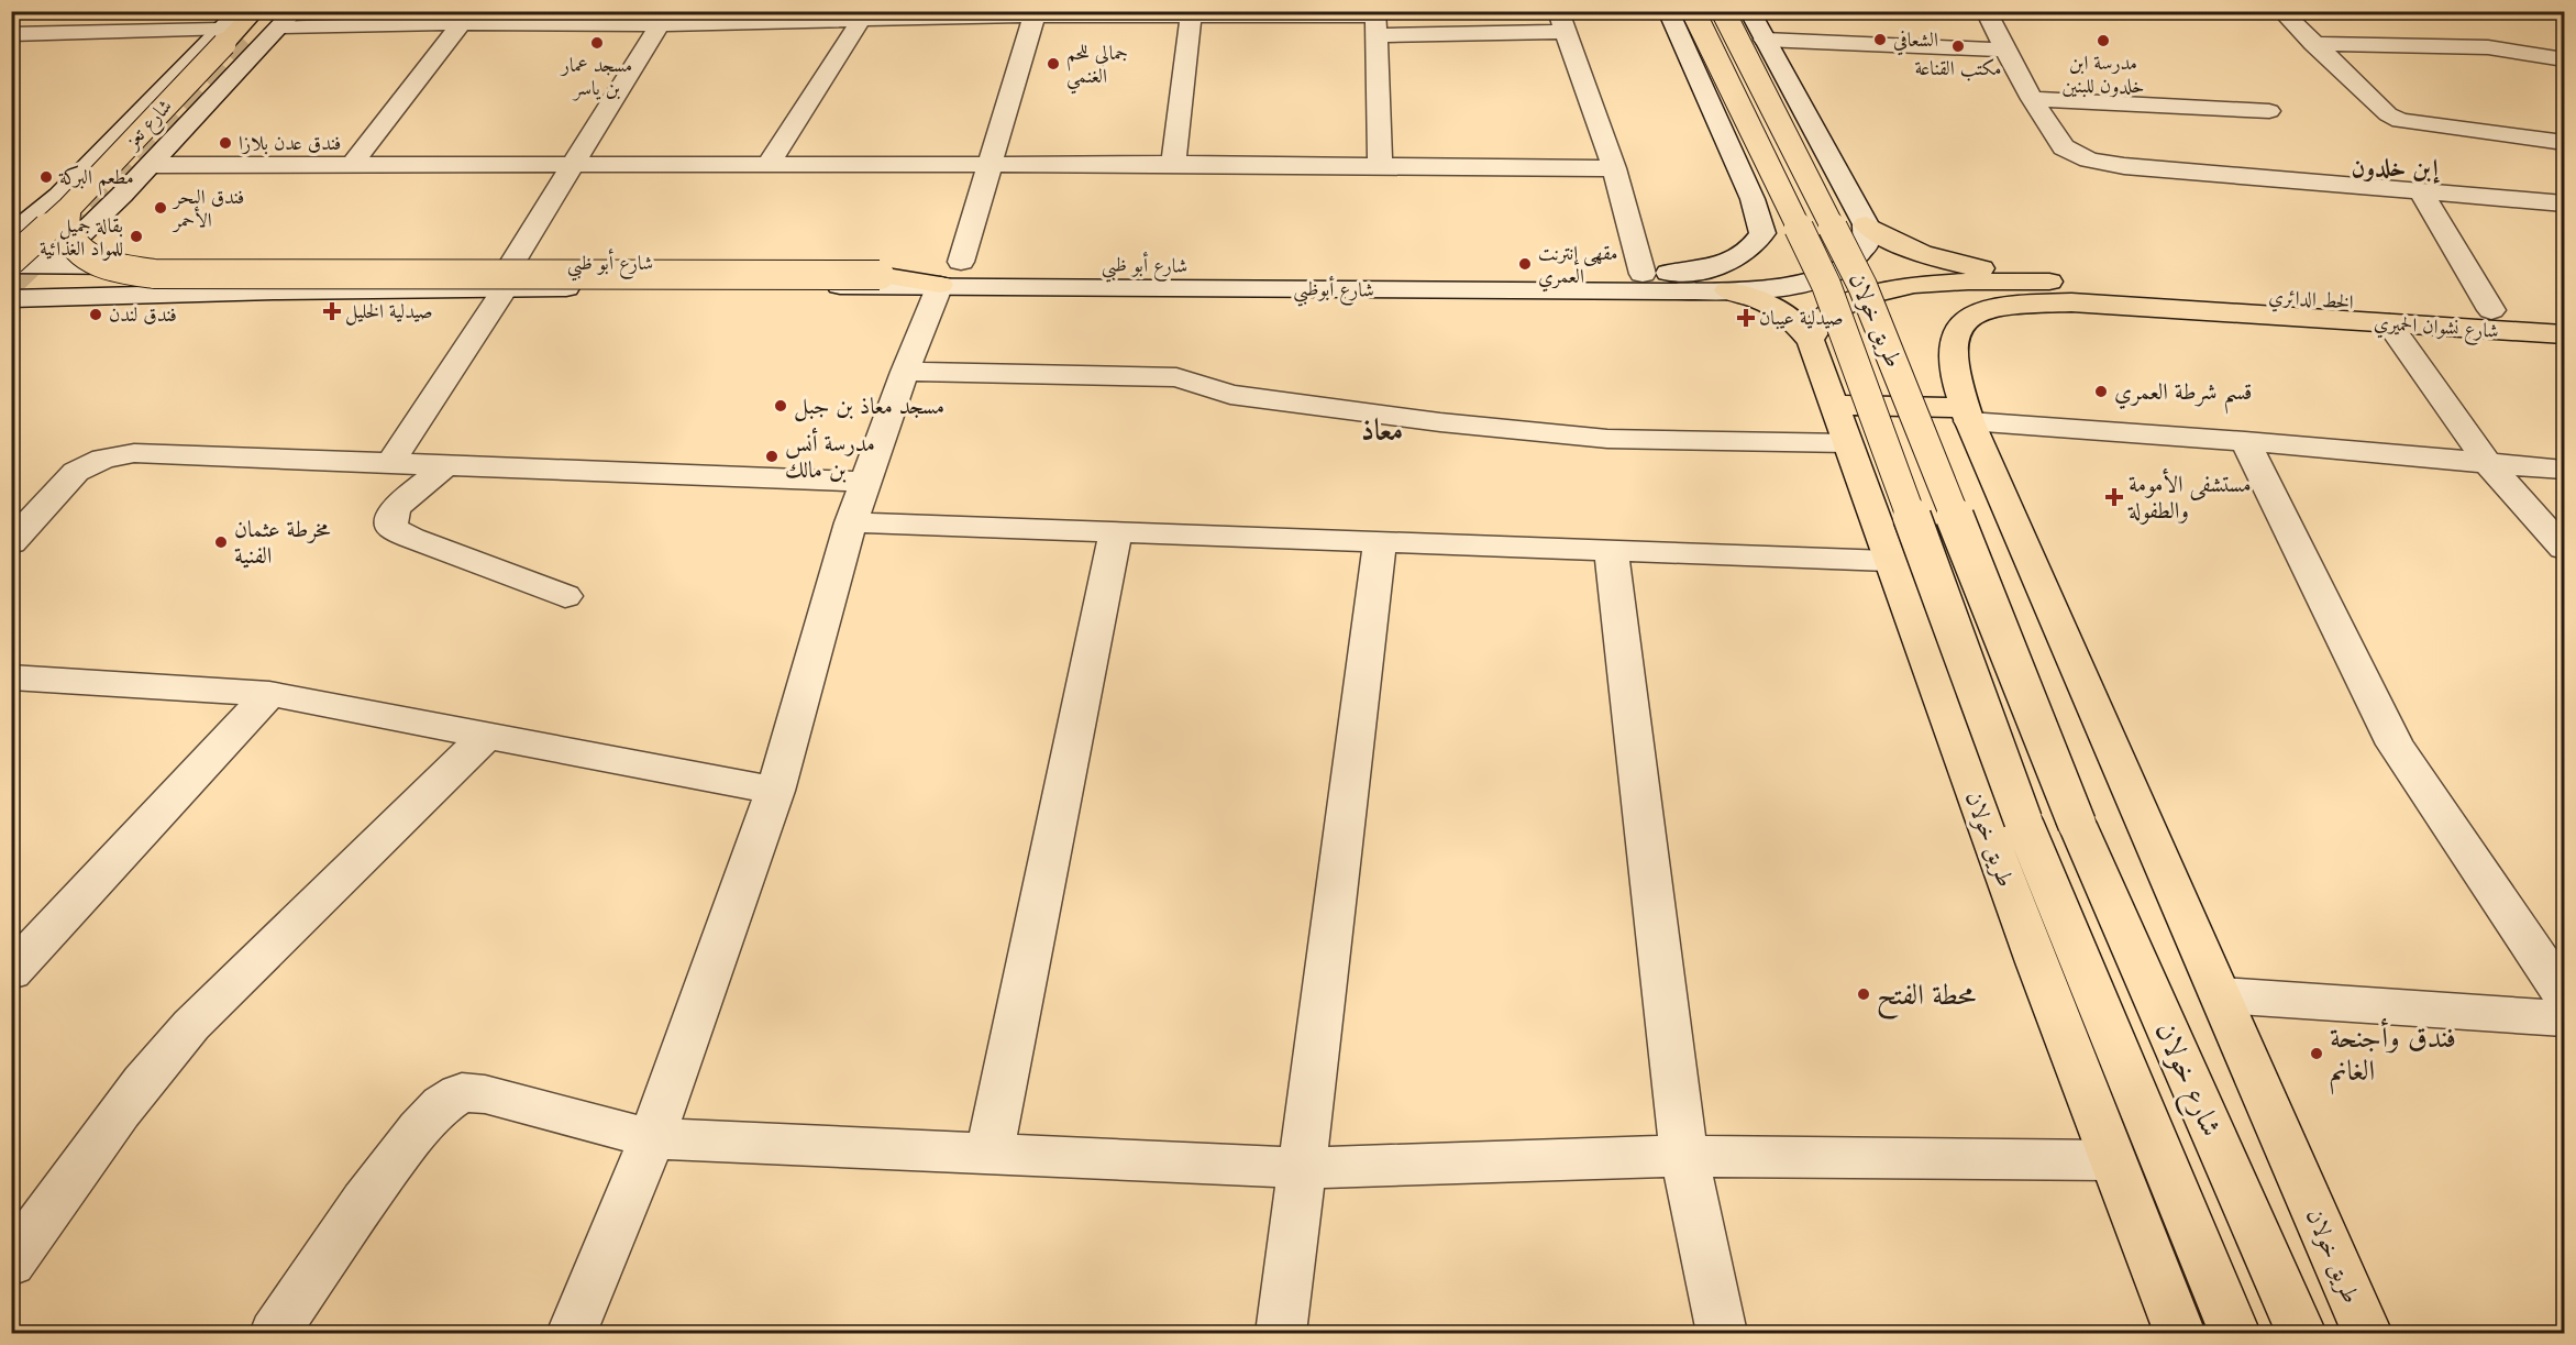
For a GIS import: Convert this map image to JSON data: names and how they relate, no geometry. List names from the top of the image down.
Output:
{
  "streets": {
    "main road": [
      "شارع تعز",
      "الخط الدائري",
      "طريق خولان",
      "شارع نشوان الحميري",
      "شارع خولان"
    ],
    "street": ["شارع أبوظبي"]
  },
  "crossings": [
    ["الخط الدائري", "شارع نشوان الحميري"],
    ["طريق خولان", "شارع خولان"]
  ],
  "districts": ["إبن خلدون", "معاذ"],
  "places": {
    "other": [
      "الشعافي",
      "مدرسة ابن خلدون للبنين",
      "مسجد عمار بن ياسر",
      "مكتب القناعة",
      "جمالي للحم الغنمي",
      "فندق عدن بلازا",
      "مطعم البركة",
      "فندق البحر الأحمر",
      "بقالة جميل للمواد الغذائية",
      "مقهى إنترنت العمري",
      "فندق لندن",
      "قسم شرطة العمري",
      "مسجد معاذ بن جبل",
      "مدرسة أنس بن مالك",
      "مخرطة عثمان الفنية",
      "محطة الفتح",
      "فندق وأجنحة الغانم"
    ],
    "health": ["صيدلية الخليل", "صيدلية عيبان", "مستشفى الأمومة والطفولة"]
  }
}
